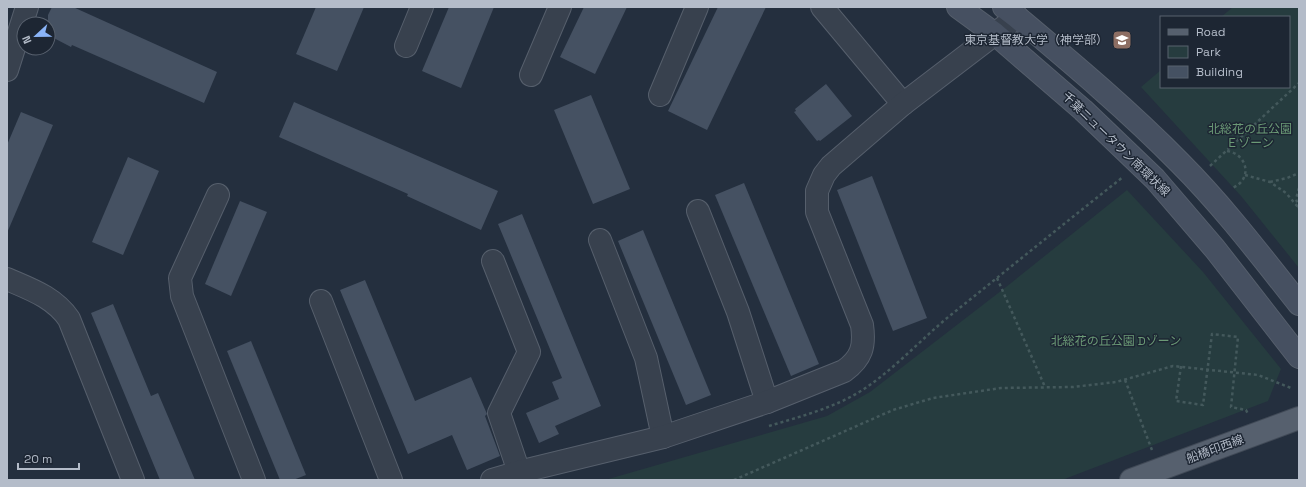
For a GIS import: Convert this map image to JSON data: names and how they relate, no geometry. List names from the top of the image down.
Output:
{
  "streets": {
    "main road": ["千葉ニュータウン南環状線", "船橋印西線"]
  },
  "parks": ["北総花の丘公園 Ｅゾーン", "北総花の丘公園 Dゾーン"],
  "places": {
    "school or university": ["東京基督教大学（神学部）"]
  },
  "legend": ["Road", "Park", "Building"],
  "scale_bar": "20 m",
  "north": "left"
}
